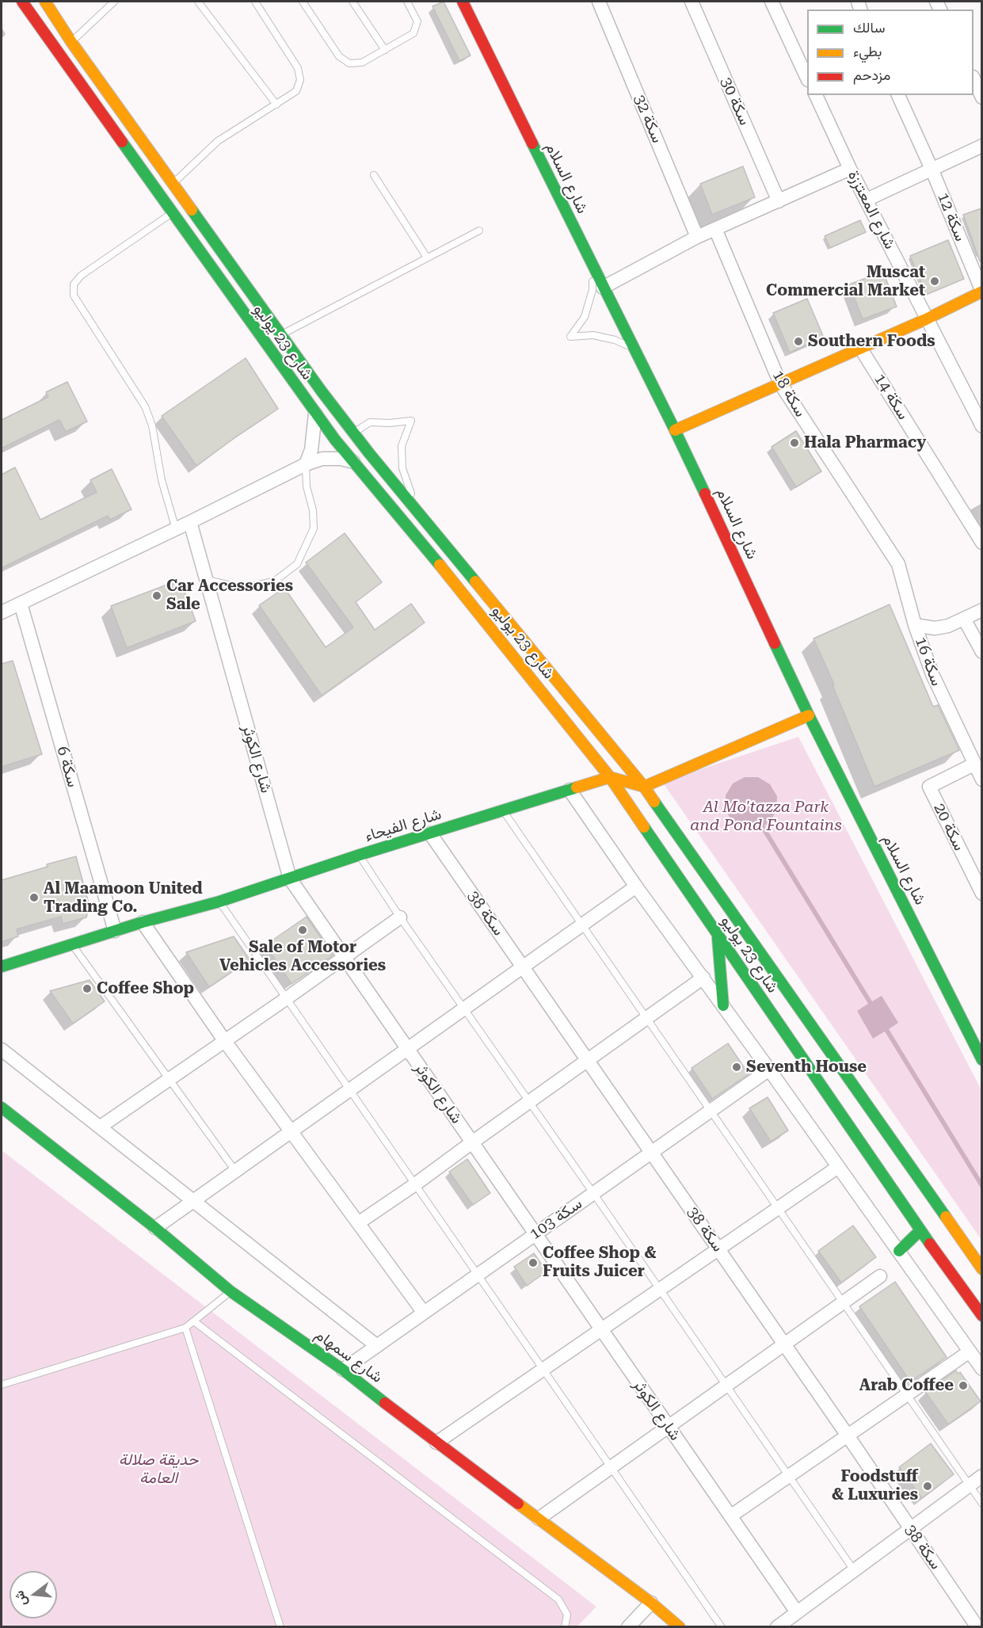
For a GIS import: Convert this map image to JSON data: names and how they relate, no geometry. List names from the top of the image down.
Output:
{
  "streets": {
    "main road": [
      "شارع السلام",
      "شارع 23 يوليو",
      "شارع الفيحاء",
      "شارع سمهام"
    ],
    "street": [
      "سكة 30",
      "سكة 32",
      "شارع المعتززة",
      "سكة 12",
      "سكة 18",
      "سكة 14",
      "سكة 16",
      "شارع الكوثر",
      "سكة 6",
      "سكة 20",
      "سكة 38",
      "سكة 103"
    ]
  },
  "crossings": [
    ["شارع 23 يوليو", "شارع الفيحاء"],
    ["سكة 18", "سكة 16"],
    ["سكة 16", "سكة 20"],
    ["شارع الكوثر", "شارع الفيحاء"],
    ["شارع الكوثر", "سكة 103"],
    ["سكة 6", "شارع الفيحاء"],
    ["شارع الفيحاء", "سكة 38"],
    ["سكة 38", "سكة 103"],
    ["سكة 103", "شارع سمهام"]
  ],
  "parks": ["Al Mo'tazza Park and Pond Fountains", "حديقة صلالة العامة"],
  "places": [
    "Muscat Commercial Market",
    "Southern Foods",
    "Hala Pharmacy",
    "Car Accessories Sale",
    "Al Maamoon United Trading Co.",
    "Sale of Motor Vehicles Accessories",
    "Coffee Shop",
    "Seventh House",
    "Coffee Shop & Fruits Juicer",
    "Arab Coffee",
    "Foodstuff & Luxuries"
  ],
  "legend": ["سالك", "بطيء", "مزدحم"],
  "north": "left"
}
